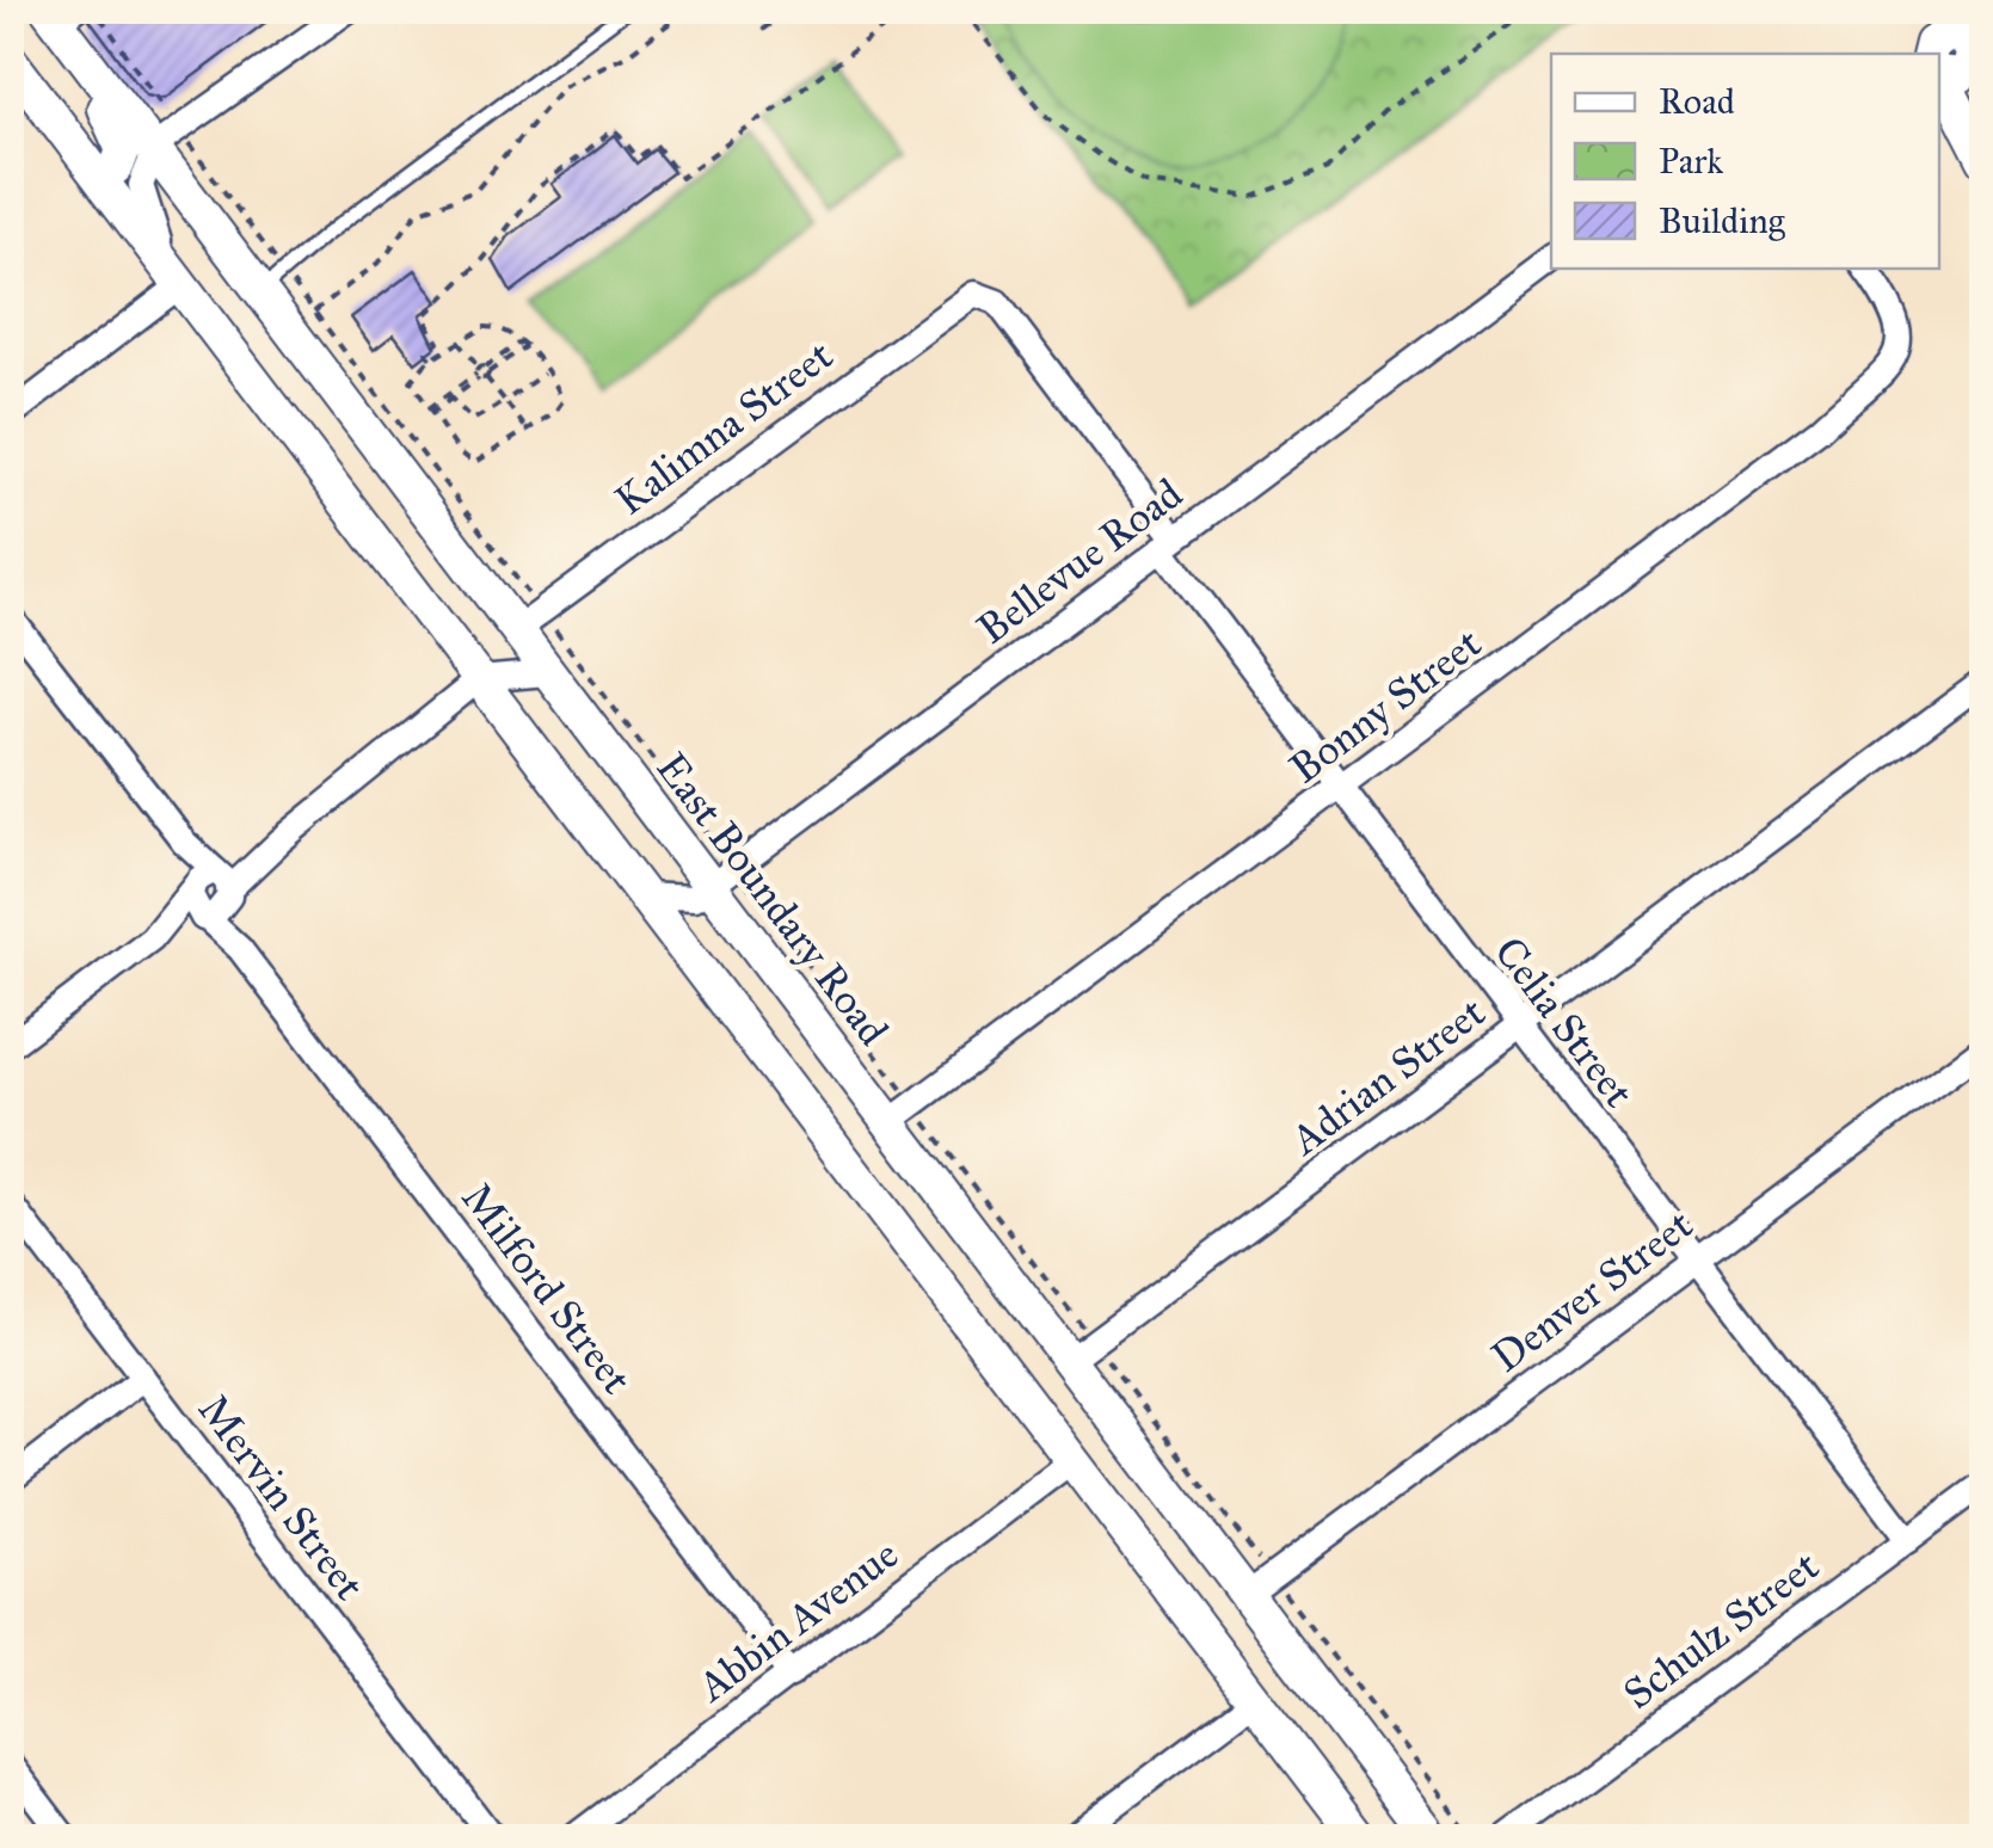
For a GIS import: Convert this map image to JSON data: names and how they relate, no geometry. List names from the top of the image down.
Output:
{
  "streets": {
    "main road": ["East Boundary Road"],
    "street": [
      "Kalimna Street",
      "Bellevue Road",
      "Bonny Street",
      "Celia Street",
      "Adrian Street",
      "Milford Street",
      "Denver Street",
      "Mervin Street",
      "Abbin Avenue",
      "Schulz Street"
    ]
  },
  "crossings": [
    ["Kalimna Street", "East Boundary Road"],
    ["Kalimna Street", "Celia Street"],
    ["Bellevue Road", "East Boundary Road"],
    ["Bellevue Road", "Celia Street"],
    ["Bonny Street", "East Boundary Road"],
    ["Bonny Street", "Celia Street"],
    ["East Boundary Road", "Adrian Street"],
    ["East Boundary Road", "Denver Street"],
    ["Celia Street", "Adrian Street"],
    ["Celia Street", "Denver Street"],
    ["Celia Street", "Schulz Street"],
    ["Milford Street", "Abbin Avenue"]
  ],
  "legend": ["Road", "Park", "Building"]
}
